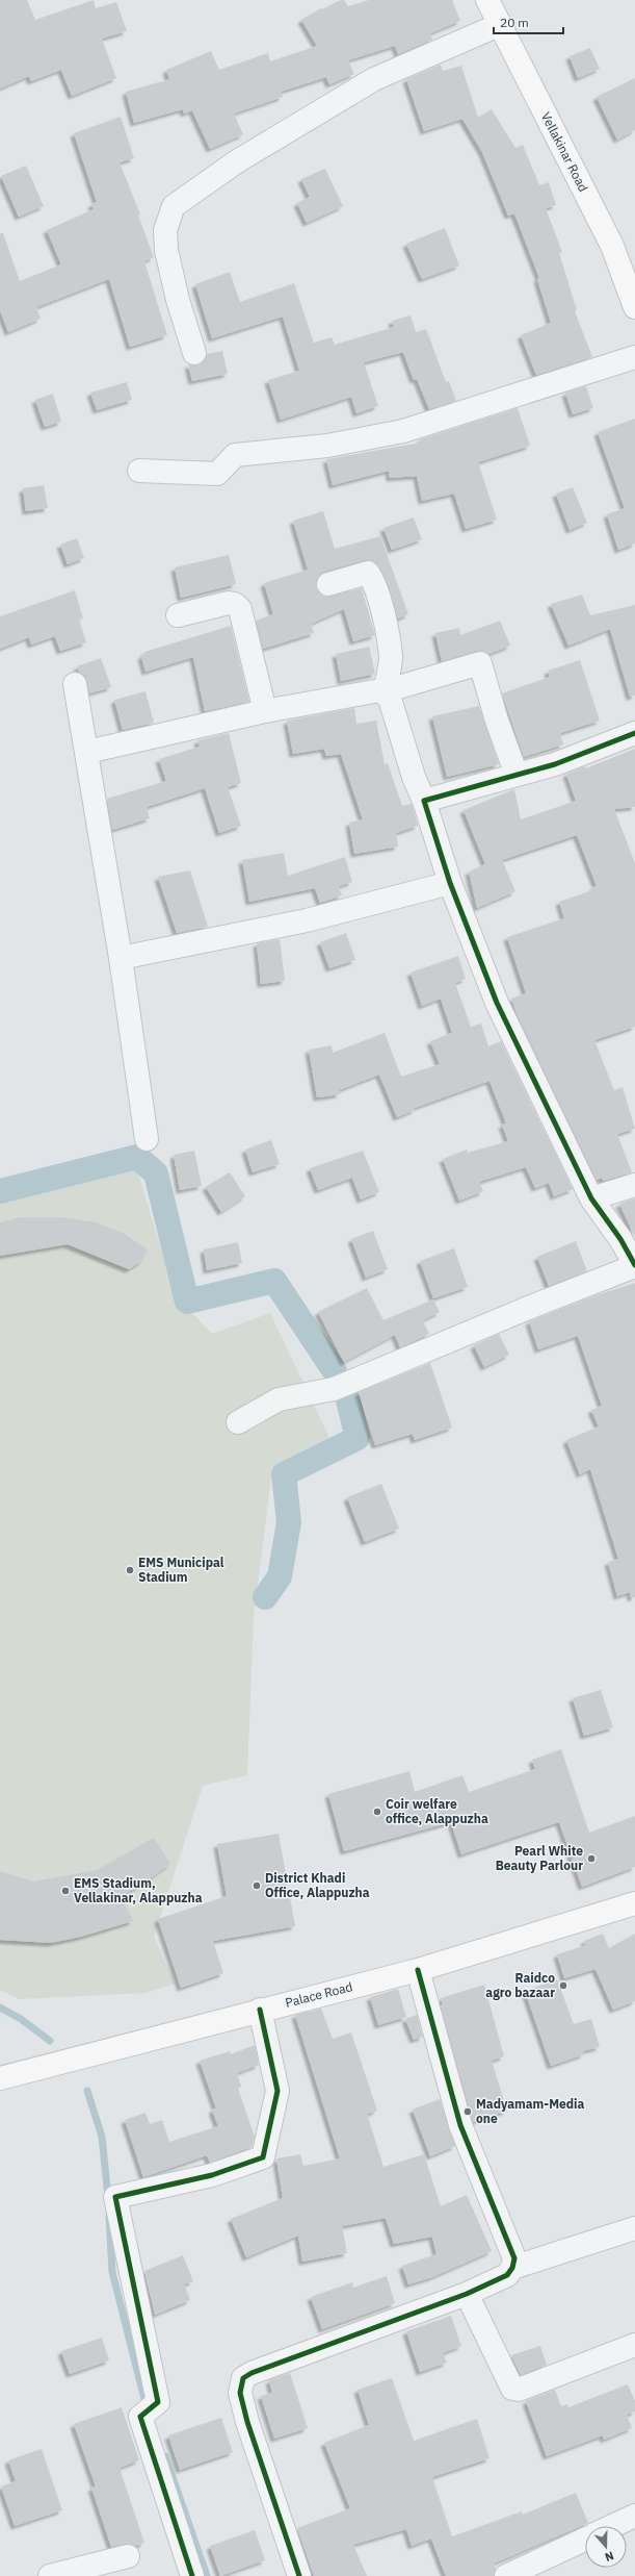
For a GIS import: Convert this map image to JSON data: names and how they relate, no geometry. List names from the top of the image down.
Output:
{
  "streets": {
    "main road": ["Vellakinar Road", "Palace Road"]
  },
  "places": [
    "EMS Municipal Stadium",
    "Coir welfare office, Alappuzha",
    "Pearl White Beauty Parlour",
    "District Khadi Office, Alappuzha",
    "EMS Stadium, Vellakinar, Alappuzha",
    "Raidco agro bazaar",
    "Madyamam-Media one"
  ],
  "scale_bar": "20 m",
  "north": "bottom"
}
